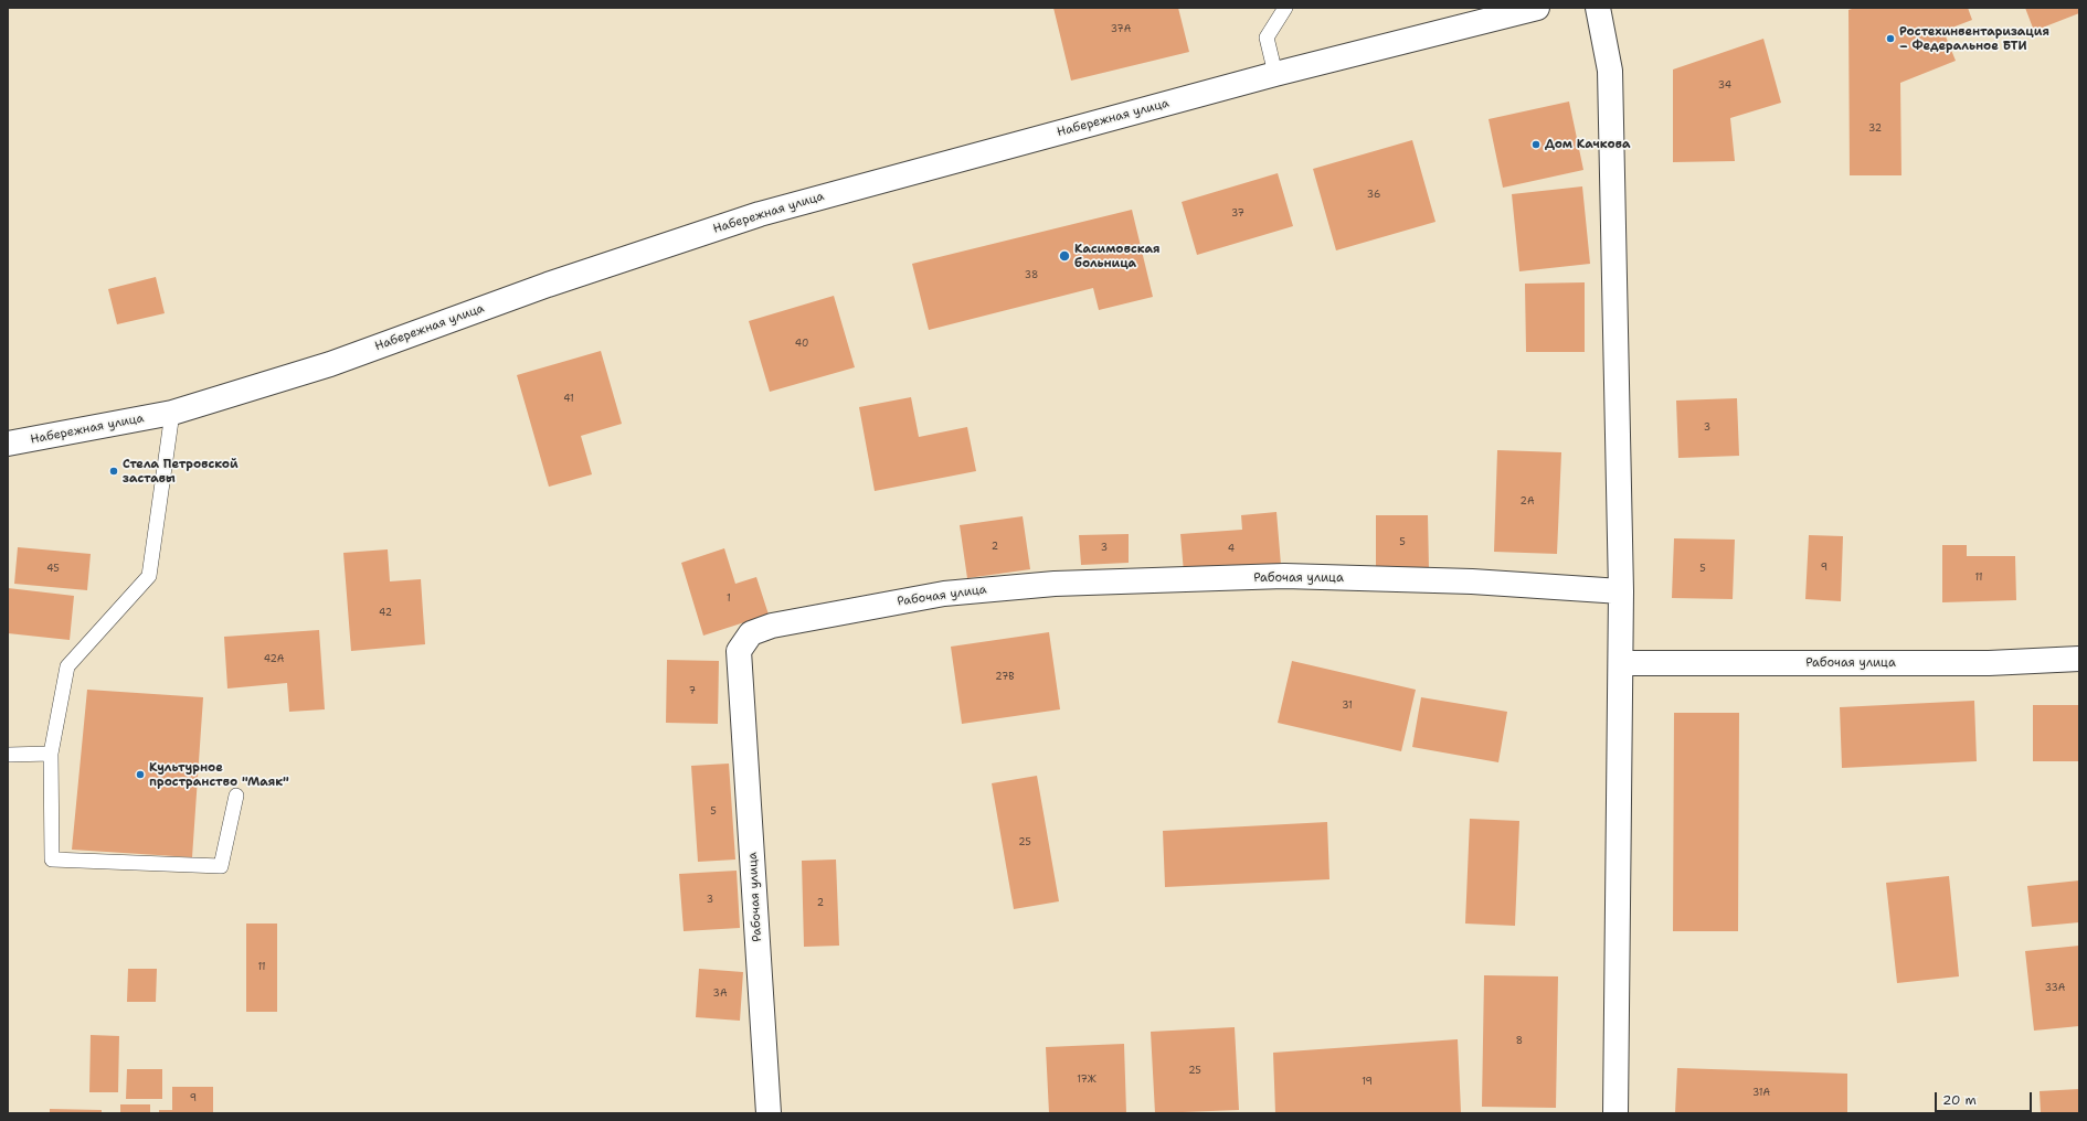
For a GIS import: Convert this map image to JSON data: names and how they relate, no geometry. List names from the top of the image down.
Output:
{
  "streets": {
    "street": ["Набережная улица", "Рабочая улица"]
  },
  "places": [
    "Ростехинвентаризация – Федеральное БТИ",
    "Дом Качкова",
    "Касимовская больница",
    "Стела Петровской заставы",
    "Культурное пространство \"Маяк\""
  ],
  "house_numbers": [
    "37А",
    "34",
    "32",
    "36",
    "37",
    "38",
    "40",
    "41",
    "3",
    "2А",
    "5",
    "2",
    "3",
    "4",
    "9",
    "45",
    "5",
    "11",
    "1",
    "42",
    "42А",
    "27В",
    "7",
    "31",
    "5",
    "25",
    "3",
    "2",
    "11",
    "33А",
    "3А",
    "8",
    "25",
    "17Ж",
    "19",
    "31А",
    "9"
  ],
  "scale_bar": "20 m"
}
